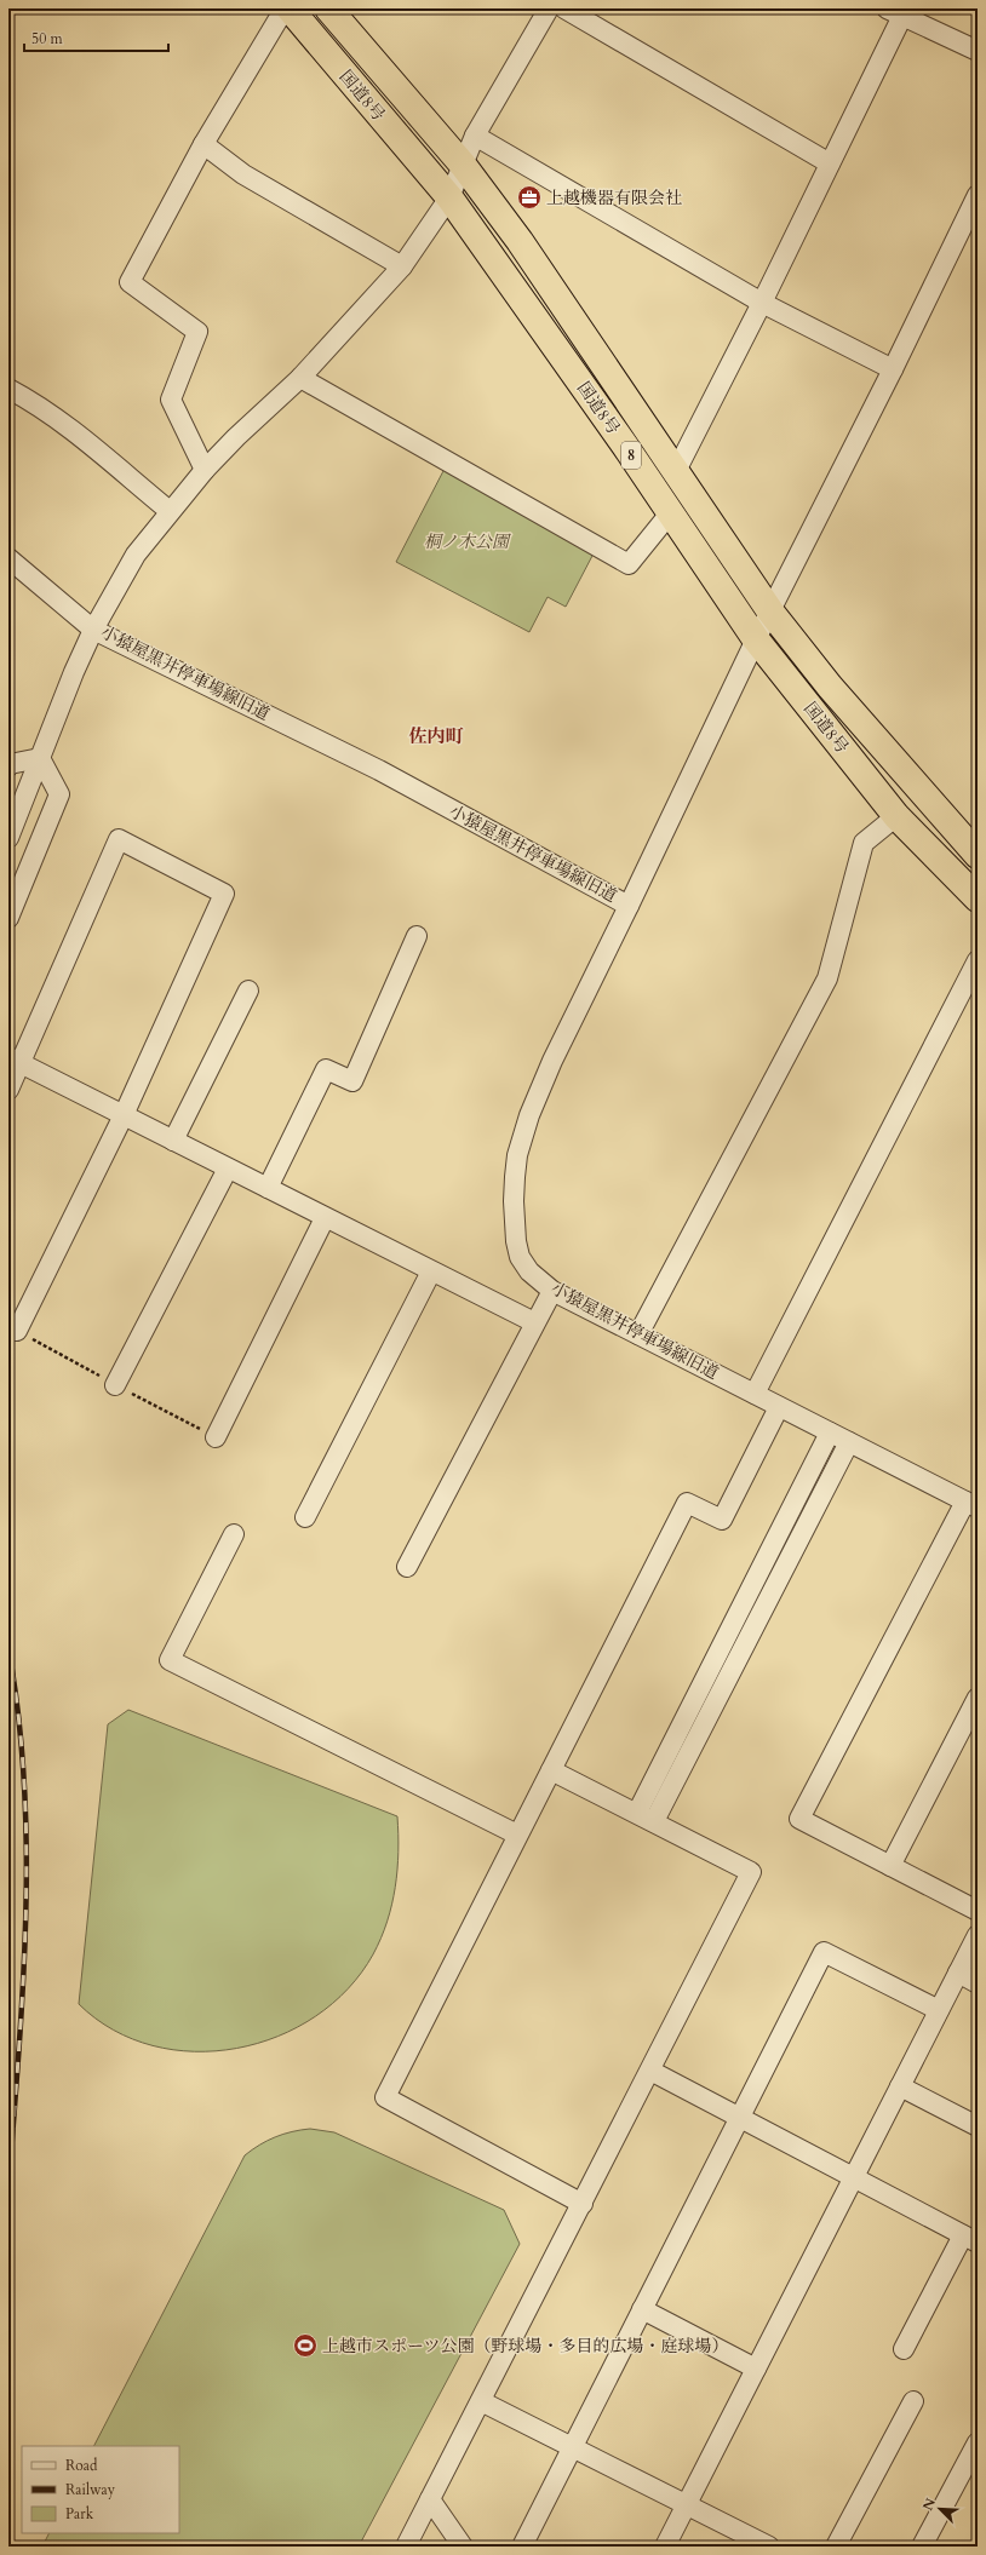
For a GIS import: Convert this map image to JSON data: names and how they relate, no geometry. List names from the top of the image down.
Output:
{
  "streets": {
    "highway": ["国道8号", "8"],
    "street": ["小猿屋黒井停車場線旧道"]
  },
  "crossings": [
    ["国道8号", "小猿屋黒井停車場線旧道"]
  ],
  "districts": ["佐内町"],
  "parks": ["桐ノ木公園"],
  "places": {
    "office": ["上越機器有限会社"],
    "sports": ["上越市スポーツ公園（野球場・多目的広場・庭球場）"]
  },
  "legend": ["Road", "Railway", "Park"],
  "scale_bar": "50 m",
  "north": "top left"
}
